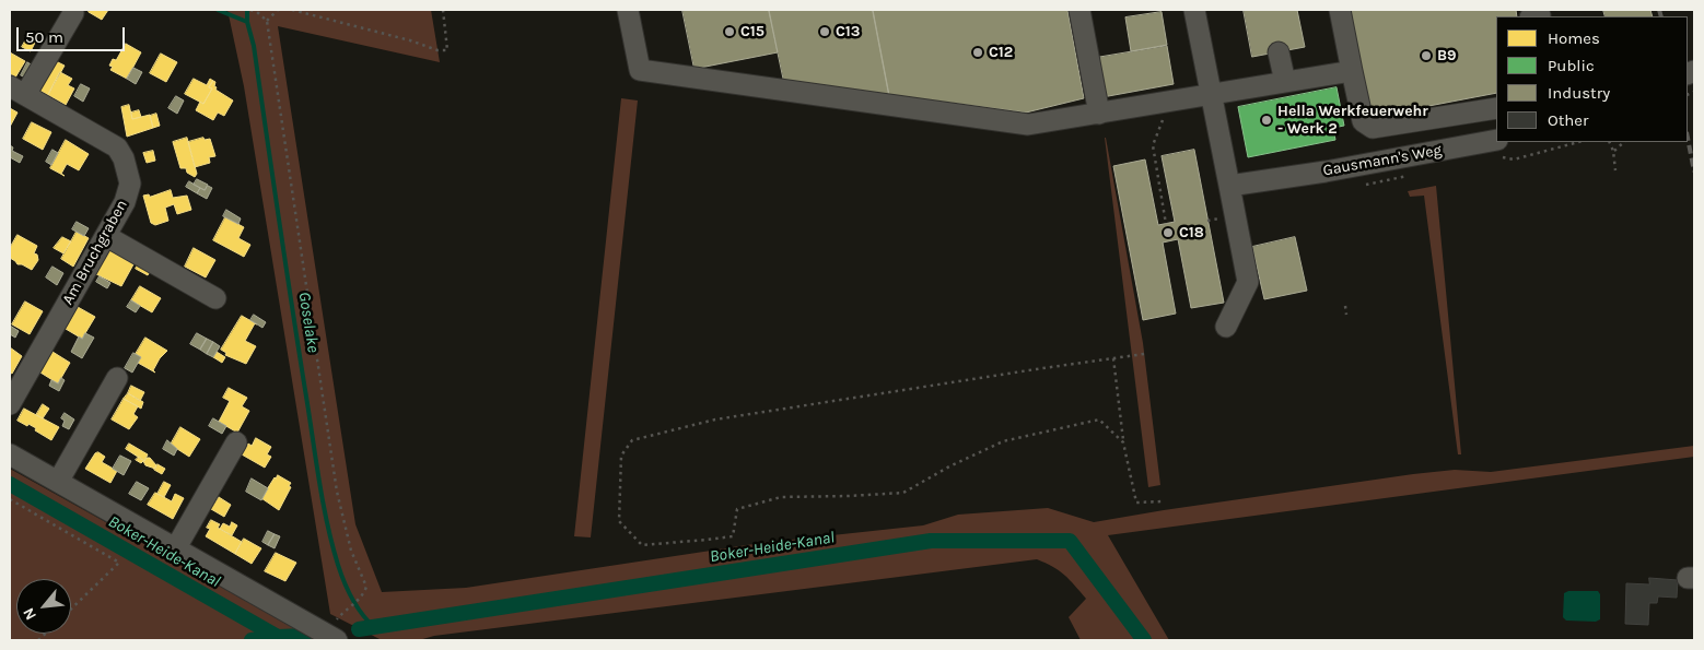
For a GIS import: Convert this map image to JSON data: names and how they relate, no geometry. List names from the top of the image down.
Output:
{
  "streets": {
    "street": ["Gausmann's Weg", "Am Bruchgraben"]
  },
  "water": ["Goselake", "Boker-Heide-Kanal"],
  "places": [
    "C15",
    "C13",
    "C12",
    "B9",
    "Hella Werkfeuerwehr - Werk 2",
    "C18"
  ],
  "legend": [
    "Homes",
    "Public",
    "Industry",
    "Other"
  ],
  "scale_bar": "50 m",
  "north": "bottom left"
}
